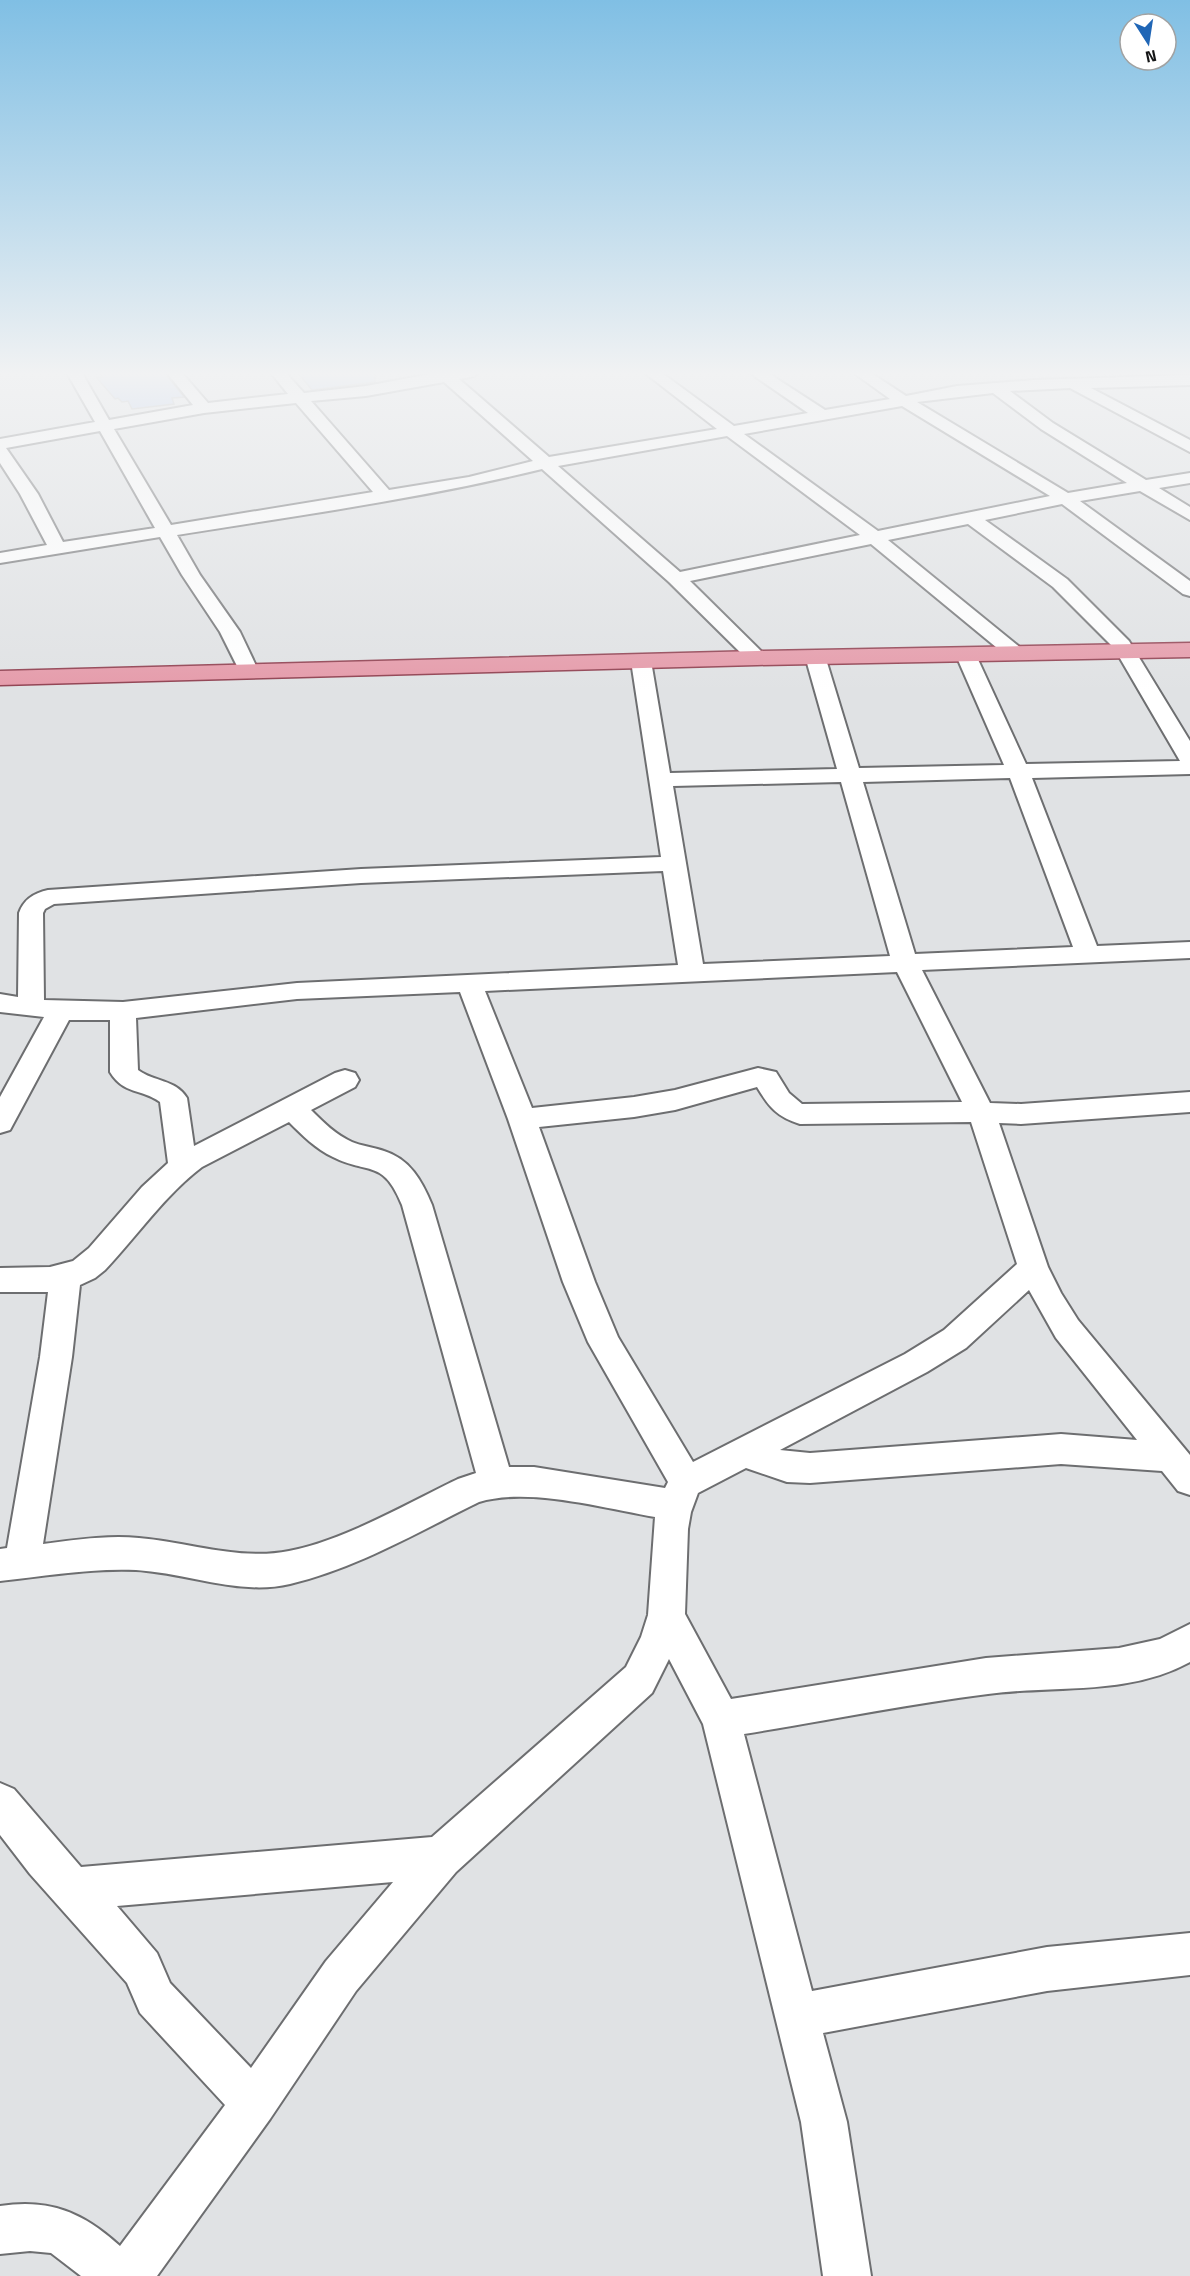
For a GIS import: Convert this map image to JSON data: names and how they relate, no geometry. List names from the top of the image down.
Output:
{
  "north": "bottom"
}
